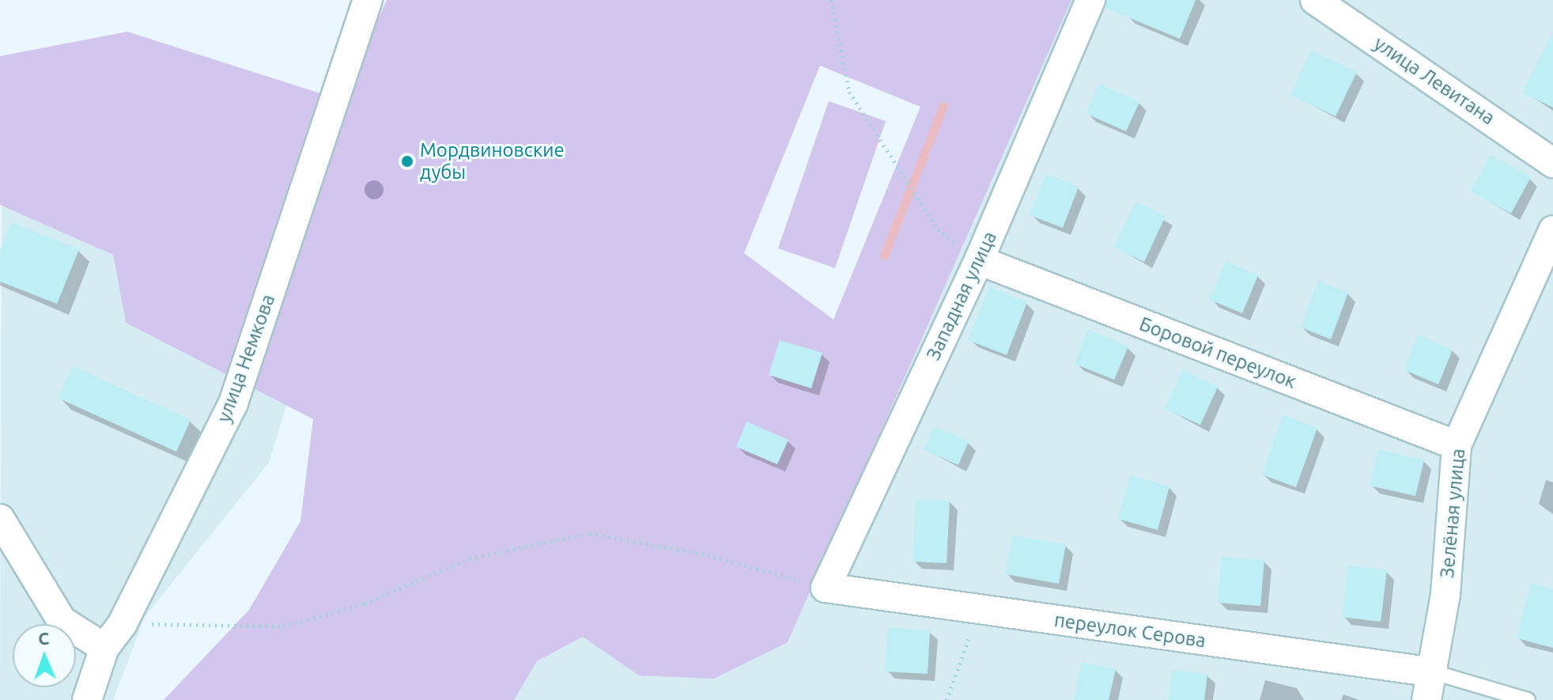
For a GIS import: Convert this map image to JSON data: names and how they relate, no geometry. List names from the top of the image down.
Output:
{
  "streets": {
    "street": [
      "улица Левитана",
      "Западная улица",
      "Боровой переулок",
      "улица Немкова",
      "Зелёная улица",
      "переулок Серова"
    ]
  },
  "crossings": [
    ["Западная улица", "Боровой переулок"],
    ["Западная улица", "переулок Серова"],
    ["Боровой переулок", "Зелёная улица"],
    ["Зелёная улица", "переулок Серова"]
  ],
  "places": ["Мордвиновские дубы"],
  "north": "top"
}
